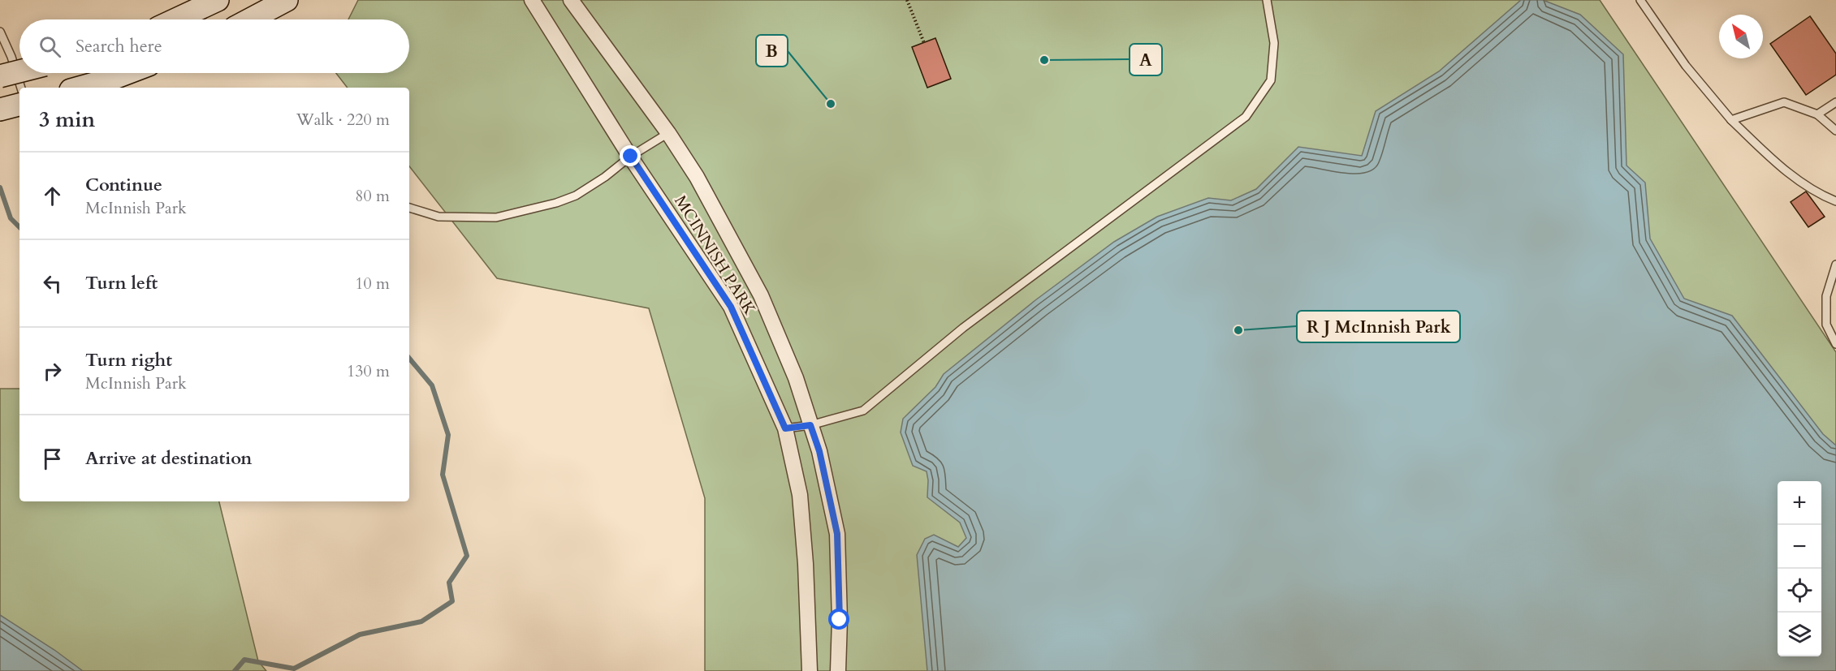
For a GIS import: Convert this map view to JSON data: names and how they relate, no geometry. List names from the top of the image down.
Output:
{
  "streets": {
    "street": ["MCINNISH PARK"]
  },
  "places": ["A", "B", "R J McInnish Park"],
  "north": "top left",
  "page": {
    "search": "Search here",
    "heading": ["3 min", "Walk · 220 m"],
    "list": [
      ["Continue", "McInnish Park", "80 m"],
      ["Turn left", "10 m"],
      ["Turn right", "McInnish Park", "130 m"],
      "Arrive at destination"
    ],
    "map_buttons": ["+", "−"]
  }
}
